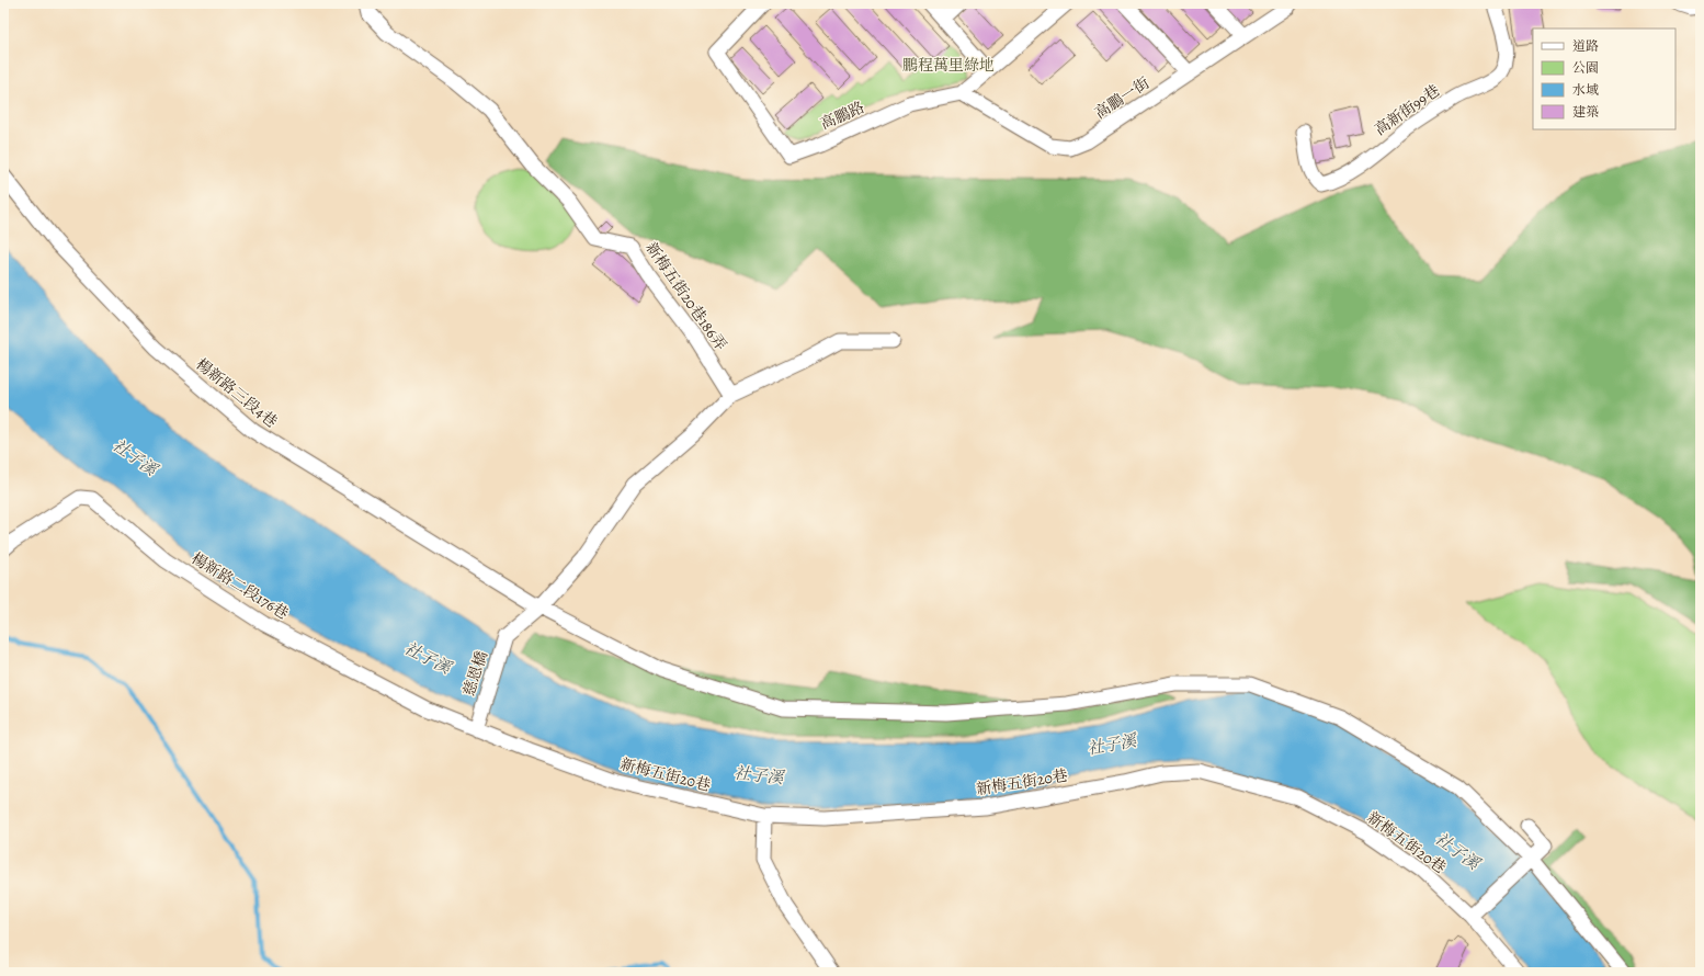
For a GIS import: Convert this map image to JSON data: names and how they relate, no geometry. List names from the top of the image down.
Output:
{
  "streets": {
    "street": [
      "高鵬一街",
      "高新街99巷",
      "高鵬路",
      "新梅五街20巷186弄",
      "楊新路三段4巷",
      "楊新路二段176巷",
      "慈恩橋",
      "新梅五街20巷"
    ]
  },
  "crossings": [
    ["高鵬一街", "高鵬路"],
    ["楊新路三段4巷", "慈恩橋"],
    ["楊新路二段176巷", "慈恩橋"],
    ["楊新路二段176巷", "新梅五街20巷"],
    ["慈恩橋", "新梅五街20巷"]
  ],
  "water": ["社子溪"],
  "parks": ["鵬程萬里綠地"],
  "legend": [
    "道路",
    "公園",
    "水域",
    "建築"
  ]
}
